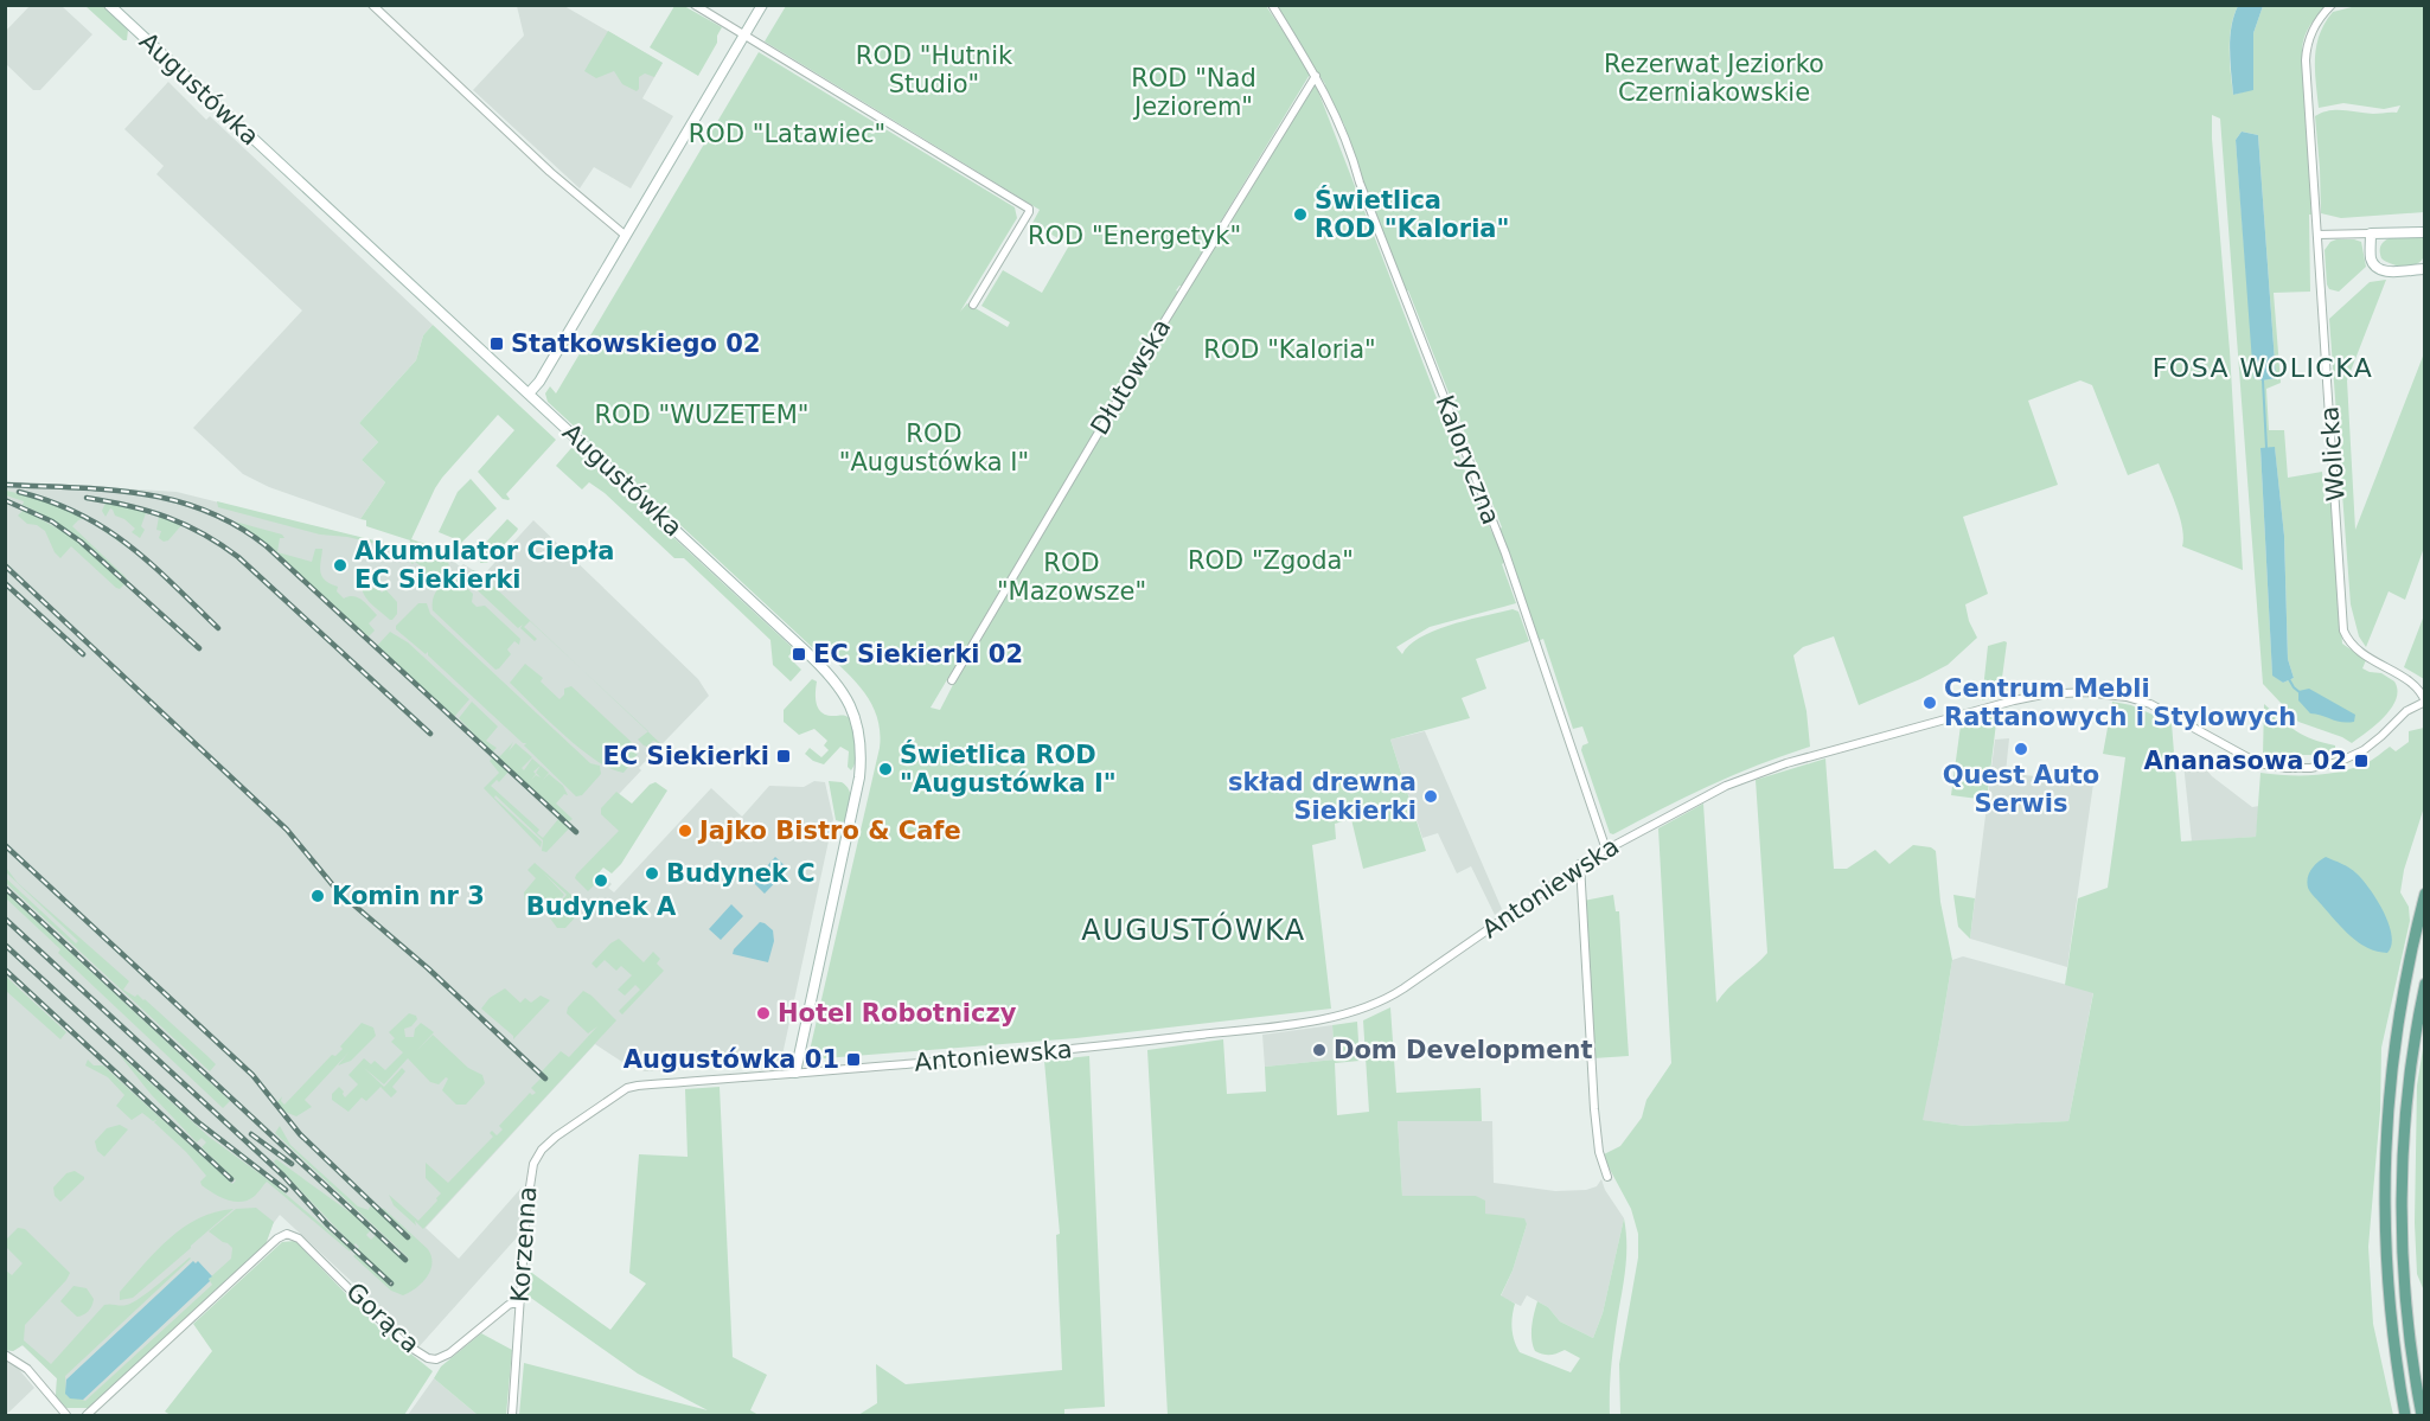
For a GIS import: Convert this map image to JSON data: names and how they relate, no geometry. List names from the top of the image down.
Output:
{
  "streets": {
    "street": [
      "Augustówka",
      "Dłutowska",
      "Wolicka",
      "Kaloryczna",
      "Antoniewska",
      "Korzenna",
      "Gorąca"
    ]
  },
  "crossings": [
    ["Augustówka", "Antoniewska"],
    ["Dłutowska", "Kaloryczna"],
    ["Wolicka", "Antoniewska"],
    ["Kaloryczna", "Antoniewska"],
    ["Antoniewska", "Korzenna"],
    ["Korzenna", "Gorąca"]
  ],
  "districts": ["FOSA WOLICKA", "AUGUSTÓWKA"],
  "parks": [
    "ROD \"Hutnik Studio\"",
    "Rezerwat Jeziorko Czerniakowskie",
    "ROD \"Nad Jeziorem\"",
    "ROD \"Latawiec\"",
    "ROD \"Energetyk\"",
    "ROD \"Kaloria\"",
    "ROD \"WUZETEM\"",
    "ROD \"Augustówka I\"",
    "ROD \"Zgoda\"",
    "ROD \"Mazowsze\""
  ],
  "places": {
    "other": [
      "Świetlica ROD \"Kaloria\"",
      "Akumulator Ciepła EC Siekierki",
      "Centrum Mebli Rattanowych i Stylowych",
      "Quest Auto Serwis",
      "Świetlica ROD \"Augustówka I\"",
      "skład drewna Siekierki",
      "Jajko Bistro & Cafe",
      "Budynek C",
      "Budynek A",
      "Komin nr 3",
      "Hotel Robotniczy",
      "Dom Development"
    ],
    "transit": [
      "Statkowskiego 02",
      "EC Siekierki 02",
      "EC Siekierki",
      "Ananasowa 02",
      "Augustówka 01"
    ]
  }
}
